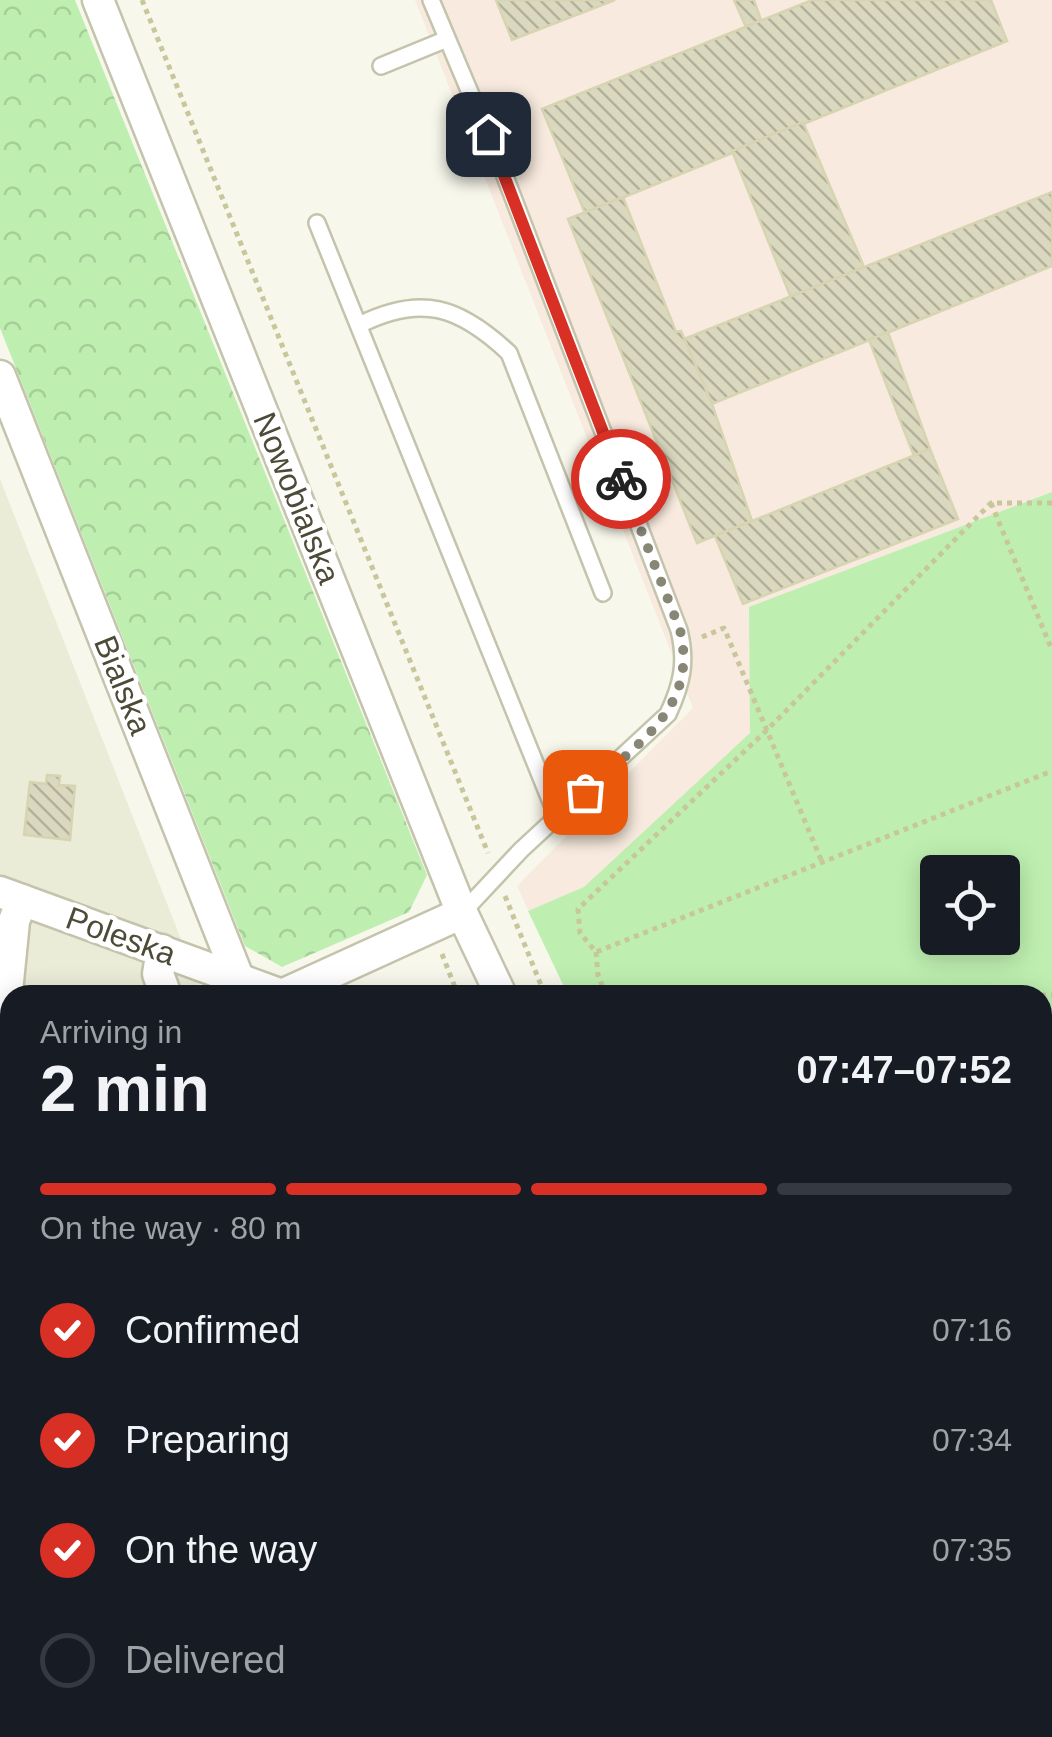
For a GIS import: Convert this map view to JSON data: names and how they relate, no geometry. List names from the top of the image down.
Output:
{
  "streets": {
    "street": ["Nowobialska", "Bialska", "Poleska"]
  },
  "crossings": [
    ["Nowobialska", "Poleska"]
  ],
  "page": {
    "heading": ["2 min", "Arriving in", "07:47–07:52"],
    "bar": "On the way · 80 m",
    "list": [
      ["Confirmed", "07:16"],
      ["Preparing", "07:34"],
      ["On the way", "07:35"],
      "Delivered"
    ]
  }
}
